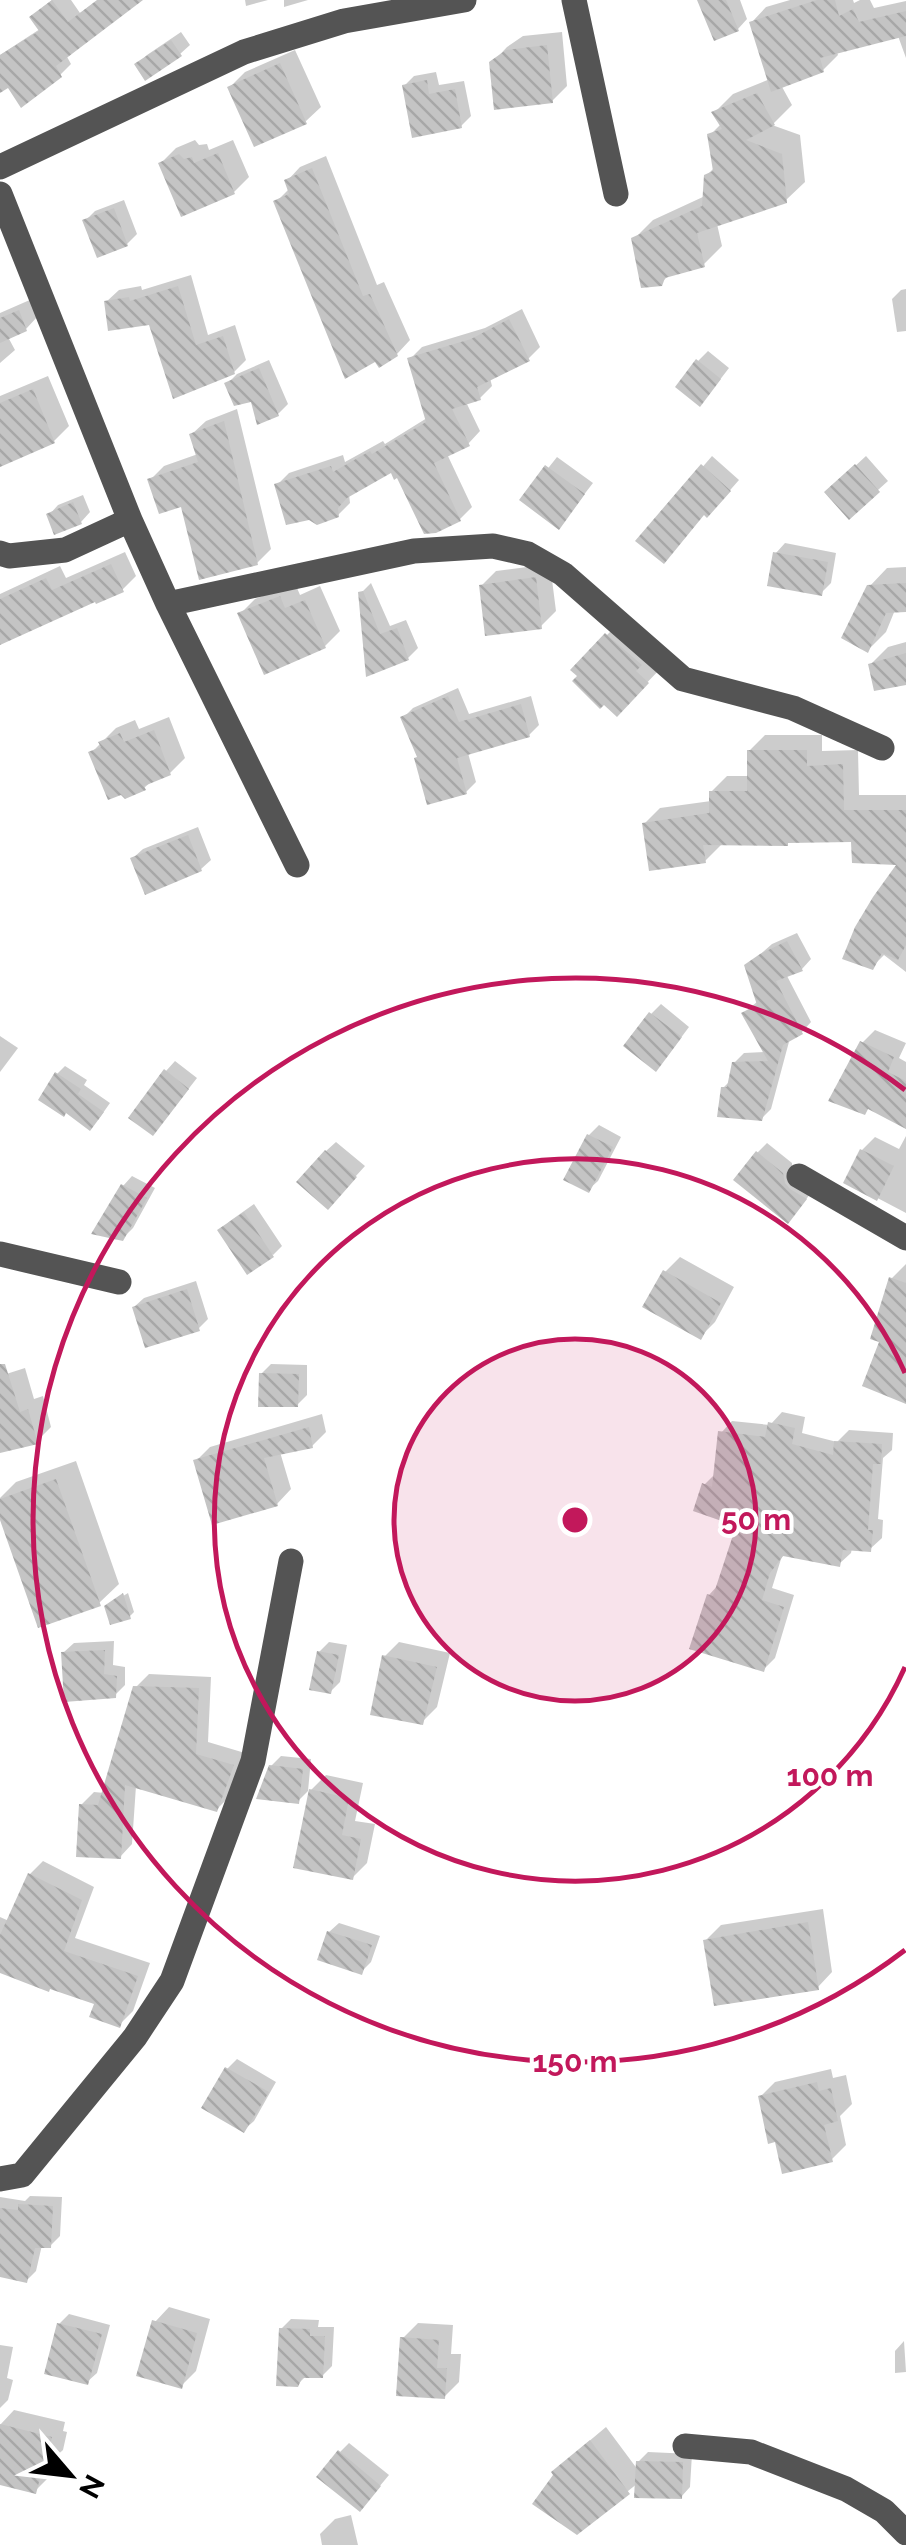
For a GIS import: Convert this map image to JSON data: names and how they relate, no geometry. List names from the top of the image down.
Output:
{
  "north": "bottom right",
  "rings": ["50 m", "100 m", "150 m"]
}
